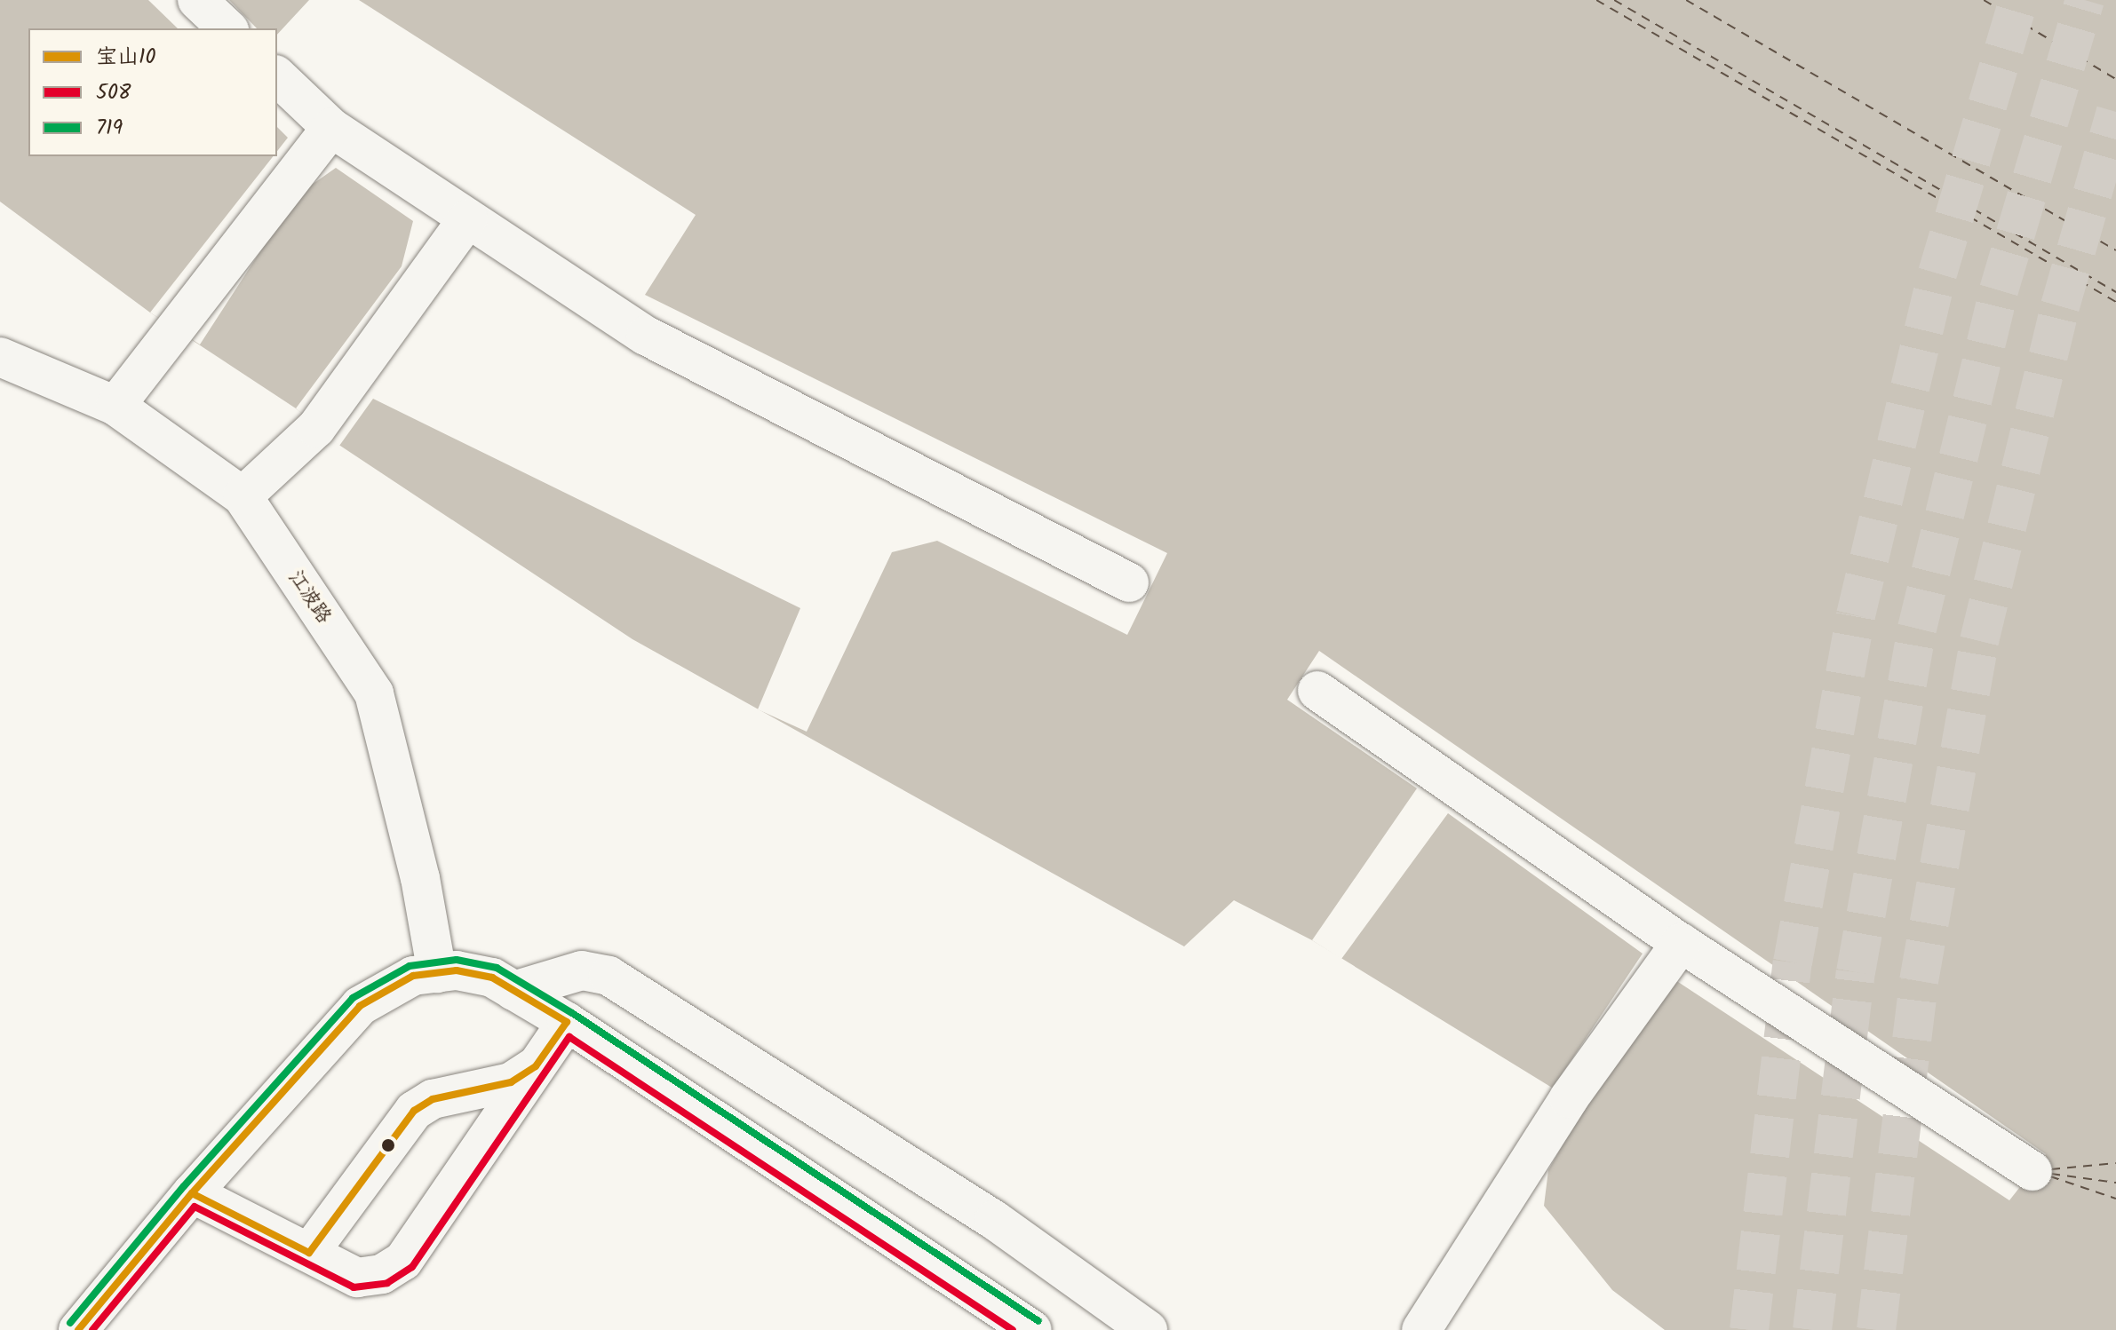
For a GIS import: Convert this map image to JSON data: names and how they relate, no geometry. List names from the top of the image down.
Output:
{
  "streets": {
    "street": ["江波路"]
  },
  "lines": ["transit line 719", "transit line 宝山10", "transit line 508"],
  "legend": ["宝山10", "508", "719"]
}
